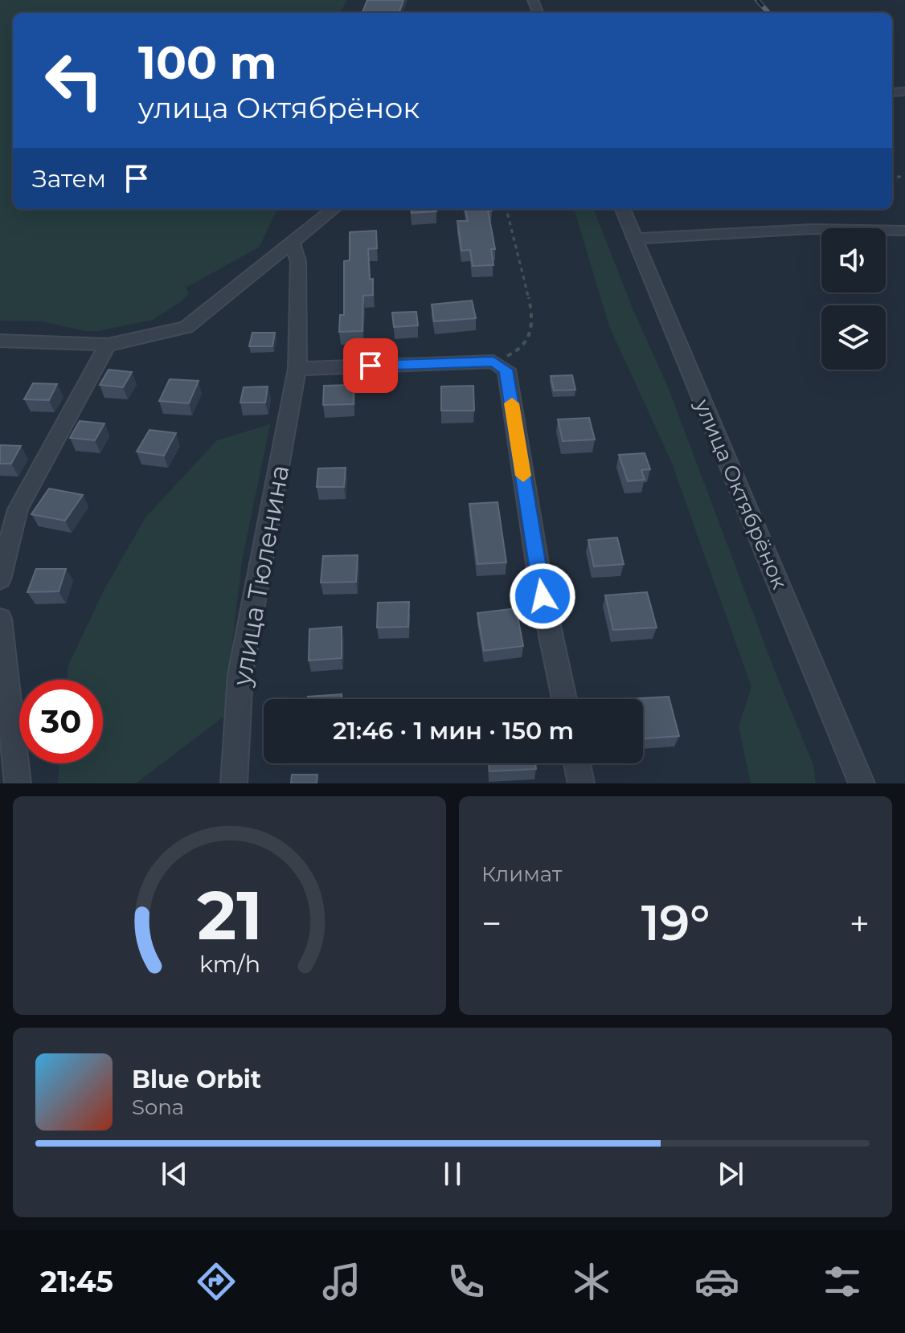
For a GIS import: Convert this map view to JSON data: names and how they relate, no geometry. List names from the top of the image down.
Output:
{
  "streets": {
    "street": ["улица Октябрёнок", "улица Тюленина"]
  },
  "page": {
    "turn": ["100 m", "улица Октябрёнок"],
    "then": "Затем",
    "limit": "30",
    "trip": "21:46 · 1 мин · 150 m",
    "tile": "Климат",
    "heat": ["−", "19°", "+"],
    "song": ["Blue Orbit", "Sona"],
    "tabs": "21:45",
    "gauge": ["21", "km/h"]
  }
}
